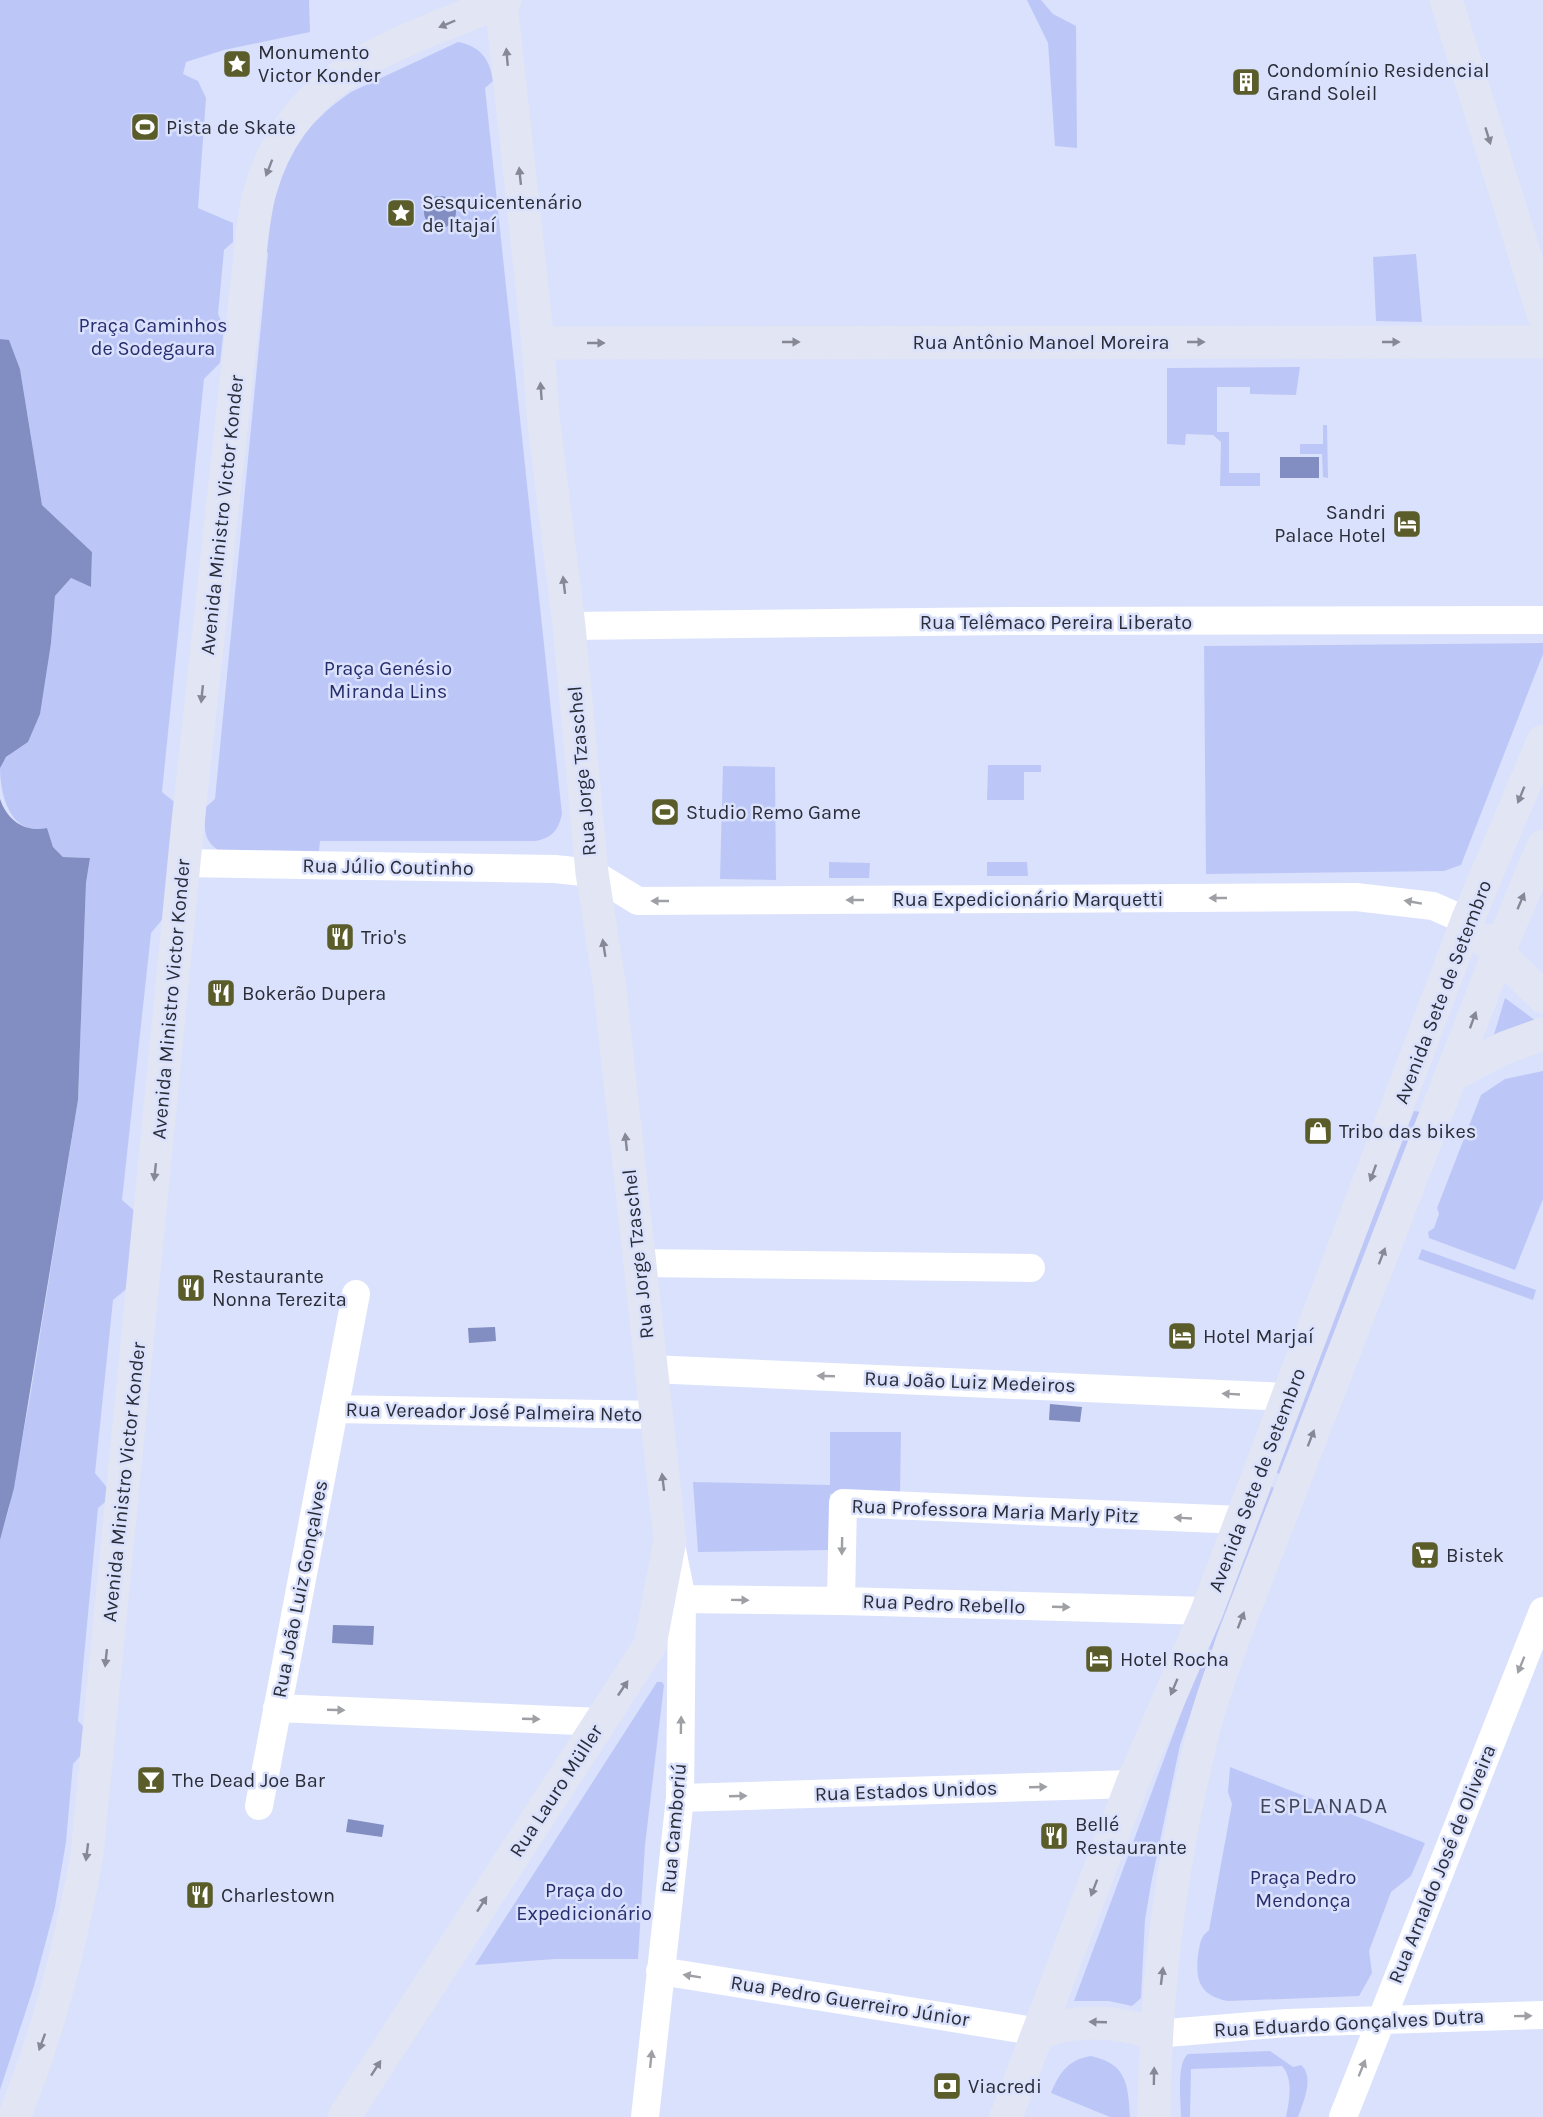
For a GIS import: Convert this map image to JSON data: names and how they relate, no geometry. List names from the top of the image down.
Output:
{
  "streets": {
    "main road": [
      "Rua Antônio Manoel Moreira",
      "Avenida Ministro Victor Konder",
      "Rua Jorge Tzaschel",
      "Avenida Sete de Setembro",
      "Rua Lauro Müller"
    ],
    "street": [
      "Rua Telêmaco Pereira Liberato",
      "Rua Júlio Coutinho",
      "Rua Expedicionário Marquetti",
      "Rua João Luiz Medeiros",
      "Rua Vereador José Palmeira Neto",
      "Rua Professora Maria Marly Pitz",
      "Rua João Luiz Gonçalves",
      "Rua Pedro Rebello",
      "Rua Estados Unidos",
      "Rua Camboriú",
      "Rua Arnaldo José de Oliveira",
      "Rua Pedro Guerreiro Júnior",
      "Rua Eduardo Gonçalves Dutra"
    ]
  },
  "crossings": [
    ["Rua Antônio Manoel Moreira", "Rua Jorge Tzaschel"],
    ["Avenida Ministro Victor Konder", "Rua Jorge Tzaschel"],
    ["Avenida Ministro Victor Konder", "Rua Júlio Coutinho"],
    ["Rua Telêmaco Pereira Liberato", "Rua Jorge Tzaschel"],
    ["Rua Jorge Tzaschel", "Rua Júlio Coutinho"],
    ["Rua Jorge Tzaschel", "Rua Expedicionário Marquetti"],
    ["Rua Jorge Tzaschel", "Rua João Luiz Medeiros"],
    ["Rua Jorge Tzaschel", "Rua Vereador José Palmeira Neto"],
    ["Rua Jorge Tzaschel", "Rua Lauro Müller"],
    ["Rua Jorge Tzaschel", "Rua Camboriú"],
    ["Rua Júlio Coutinho", "Rua Expedicionário Marquetti"],
    ["Rua Expedicionário Marquetti", "Avenida Sete de Setembro"],
    ["Avenida Sete de Setembro", "Rua João Luiz Medeiros"],
    ["Avenida Sete de Setembro", "Rua Professora Maria Marly Pitz"],
    ["Avenida Sete de Setembro", "Rua Pedro Rebello"],
    ["Avenida Sete de Setembro", "Rua Estados Unidos"],
    ["Avenida Sete de Setembro", "Rua Pedro Guerreiro Júnior"],
    ["Avenida Sete de Setembro", "Rua Eduardo Gonçalves Dutra"],
    ["Rua Vereador José Palmeira Neto", "Rua João Luiz Gonçalves"],
    ["Rua Professora Maria Marly Pitz", "Rua Pedro Rebello"],
    ["Rua João Luiz Gonçalves", "Rua Lauro Müller"],
    ["Rua Pedro Rebello", "Rua Camboriú"],
    ["Rua Lauro Müller", "Rua Camboriú"],
    ["Rua Estados Unidos", "Rua Camboriú"],
    ["Rua Camboriú", "Rua Pedro Guerreiro Júnior"],
    ["Rua Arnaldo José de Oliveira", "Rua Eduardo Gonçalves Dutra"]
  ],
  "one_way": [
    "Rua Antônio Manoel Moreira",
    "Avenida Ministro Victor Konder",
    "Rua Jorge Tzaschel",
    "Rua Expedicionário Marquetti",
    "Rua João Luiz Gonçalves",
    "Rua Pedro Rebello",
    "Rua Lauro Müller",
    "Rua Estados Unidos",
    "Rua Camboriú",
    "Rua Pedro Guerreiro Júnior",
    "Rua Eduardo Gonçalves Dutra"
  ],
  "districts": ["ESPLANADA"],
  "parks": [
    "Praça Caminhos de Sodegaura",
    "Praça Genésio Miranda Lins",
    "Praça Pedro Mendonça",
    "Praça do Expedicionário"
  ],
  "places": {
    "place": ["Monumento Victor Konder", "Sesquicentenário de Itajaí"],
    "building": ["Condomínio Residencial Grand Soleil"],
    "sports": ["Pista de Skate", "Studio Remo Game"],
    "hotel": ["Sandri Palace Hotel", "Hotel Marjaí", "Hotel Rocha"],
    "restaurant": [
      "Trio's",
      "Bokerão Dupera",
      "Restaurante Nonna Terezita",
      "Bellé Restaurante",
      "Charlestown"
    ],
    "shop": ["Tribo das bikes"],
    "supermarket": ["Bistek"],
    "bar": ["The Dead Joe Bar"],
    "bank": ["Viacredi"]
  }
}
